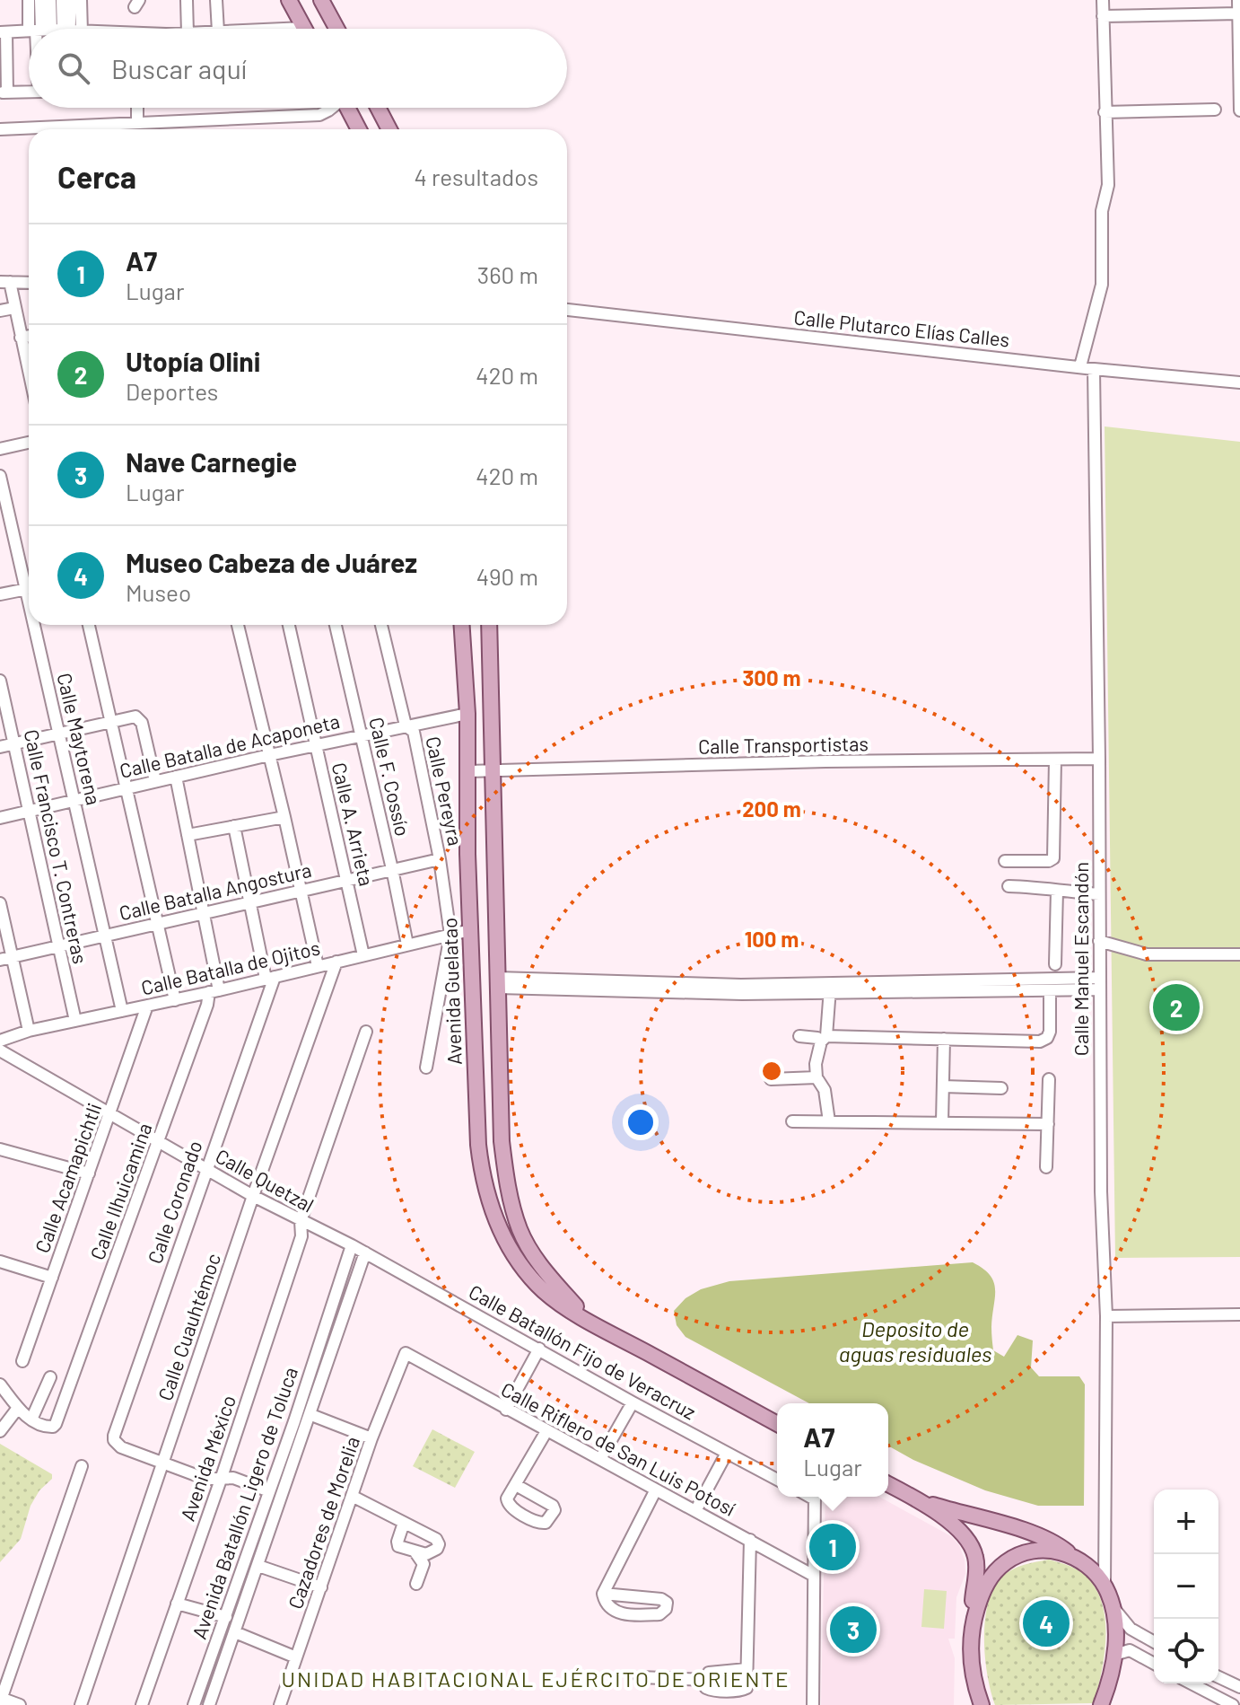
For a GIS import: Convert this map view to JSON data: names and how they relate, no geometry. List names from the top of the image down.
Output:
{
  "streets": {
    "main road": ["Avenida Guelatao"],
    "street": [
      "Calle Plutarco Elías Calles",
      "Calle Maytorena",
      "Calle Transportistas",
      "Calle Batalla de Acaponeta",
      "Calle F. Cossío",
      "Calle Pereyra",
      "Calle A. Arrieta",
      "Calle Francisco T. Contreras",
      "Calle Batalla Angostura",
      "Calle Manuel Escandón",
      "Calle Batalla de Ojitos",
      "Calle Acamapichtli",
      "Calle Quetzal",
      "Calle Ilhuicamina",
      "Calle Coronado",
      "Calle Cuauhtémoc",
      "Calle Batallón Fijo de Veracruz",
      "Calle Riflero de San Luis Potosí",
      "Avenida México",
      "Avenida Batallón Ligero de Toluca",
      "Cazadores de Morelia"
    ]
  },
  "crossings": [
    ["Calle Plutarco Elías Calles", "Calle Manuel Escandón"],
    ["Calle Maytorena", "Calle Batalla de Acaponeta"],
    ["Calle Maytorena", "Calle Batalla Angostura"],
    ["Calle Maytorena", "Calle Batalla de Ojitos"],
    ["Calle Transportistas", "Calle Manuel Escandón"],
    ["Calle Transportistas", "Avenida Guelatao"],
    ["Calle Batalla de Acaponeta", "Calle F. Cossío"],
    ["Calle Batalla de Acaponeta", "Calle Pereyra"],
    ["Calle Batalla de Acaponeta", "Calle A. Arrieta"],
    ["Calle Batalla de Acaponeta", "Calle Francisco T. Contreras"],
    ["Calle Batalla de Acaponeta", "Avenida Guelatao"],
    ["Calle F. Cossío", "Calle Batalla Angostura"],
    ["Calle F. Cossío", "Calle Batalla de Ojitos"],
    ["Calle Pereyra", "Calle Batalla Angostura"],
    ["Calle Pereyra", "Calle Batalla de Ojitos"],
    ["Calle A. Arrieta", "Calle Batalla Angostura"],
    ["Calle A. Arrieta", "Calle Batalla de Ojitos"],
    ["Calle Francisco T. Contreras", "Calle Batalla Angostura"],
    ["Calle Francisco T. Contreras", "Calle Batalla de Ojitos"],
    ["Calle Batalla de Ojitos", "Avenida Guelatao"],
    ["Calle Batalla de Ojitos", "Calle Acamapichtli"],
    ["Calle Batalla de Ojitos", "Calle Ilhuicamina"],
    ["Calle Batalla de Ojitos", "Calle Coronado"],
    ["Calle Batalla de Ojitos", "Calle Cuauhtémoc"],
    ["Calle Acamapichtli", "Calle Quetzal"],
    ["Calle Quetzal", "Calle Ilhuicamina"],
    ["Calle Quetzal", "Calle Coronado"],
    ["Calle Quetzal", "Calle Cuauhtémoc"],
    ["Calle Quetzal", "Calle Batallón Fijo de Veracruz"],
    ["Calle Quetzal", "Avenida México"],
    ["Calle Quetzal", "Avenida Batallón Ligero de Toluca"],
    ["Calle Coronado", "Calle Cuauhtémoc"],
    ["Calle Batallón Fijo de Veracruz", "Avenida Batallón Ligero de Toluca"],
    ["Calle Riflero de San Luis Potosí", "Cazadores de Morelia"]
  ],
  "districts": ["UNIDAD HABITACIONAL EJÉRCITO DE ORIENTE"],
  "water": ["Deposito de aguas residuales"],
  "page": {
    "search": "Buscar aquí",
    "heading": ["Cerca", "4 resultados"],
    "list": [
      {
        "mark": "1",
        "name": "A7",
        "note": "Lugar",
        "value": "360 m"
      },
      {
        "mark": "2",
        "name": "Utopía Olini",
        "note": "Deportes",
        "value": "420 m"
      },
      {
        "mark": "3",
        "name": "Nave Carnegie",
        "note": "Lugar",
        "value": "420 m"
      },
      {
        "mark": "4",
        "name": "Museo Cabeza de Juárez",
        "note": "Museo",
        "value": "490 m"
      }
    ],
    "pins": [
      "2",
      "1",
      "4",
      "3"
    ],
    "popup": ["A7", "Lugar"],
    "map_buttons": ["+", "−"]
  },
  "rings": ["300 m", "200 m", "100 m"]
}
